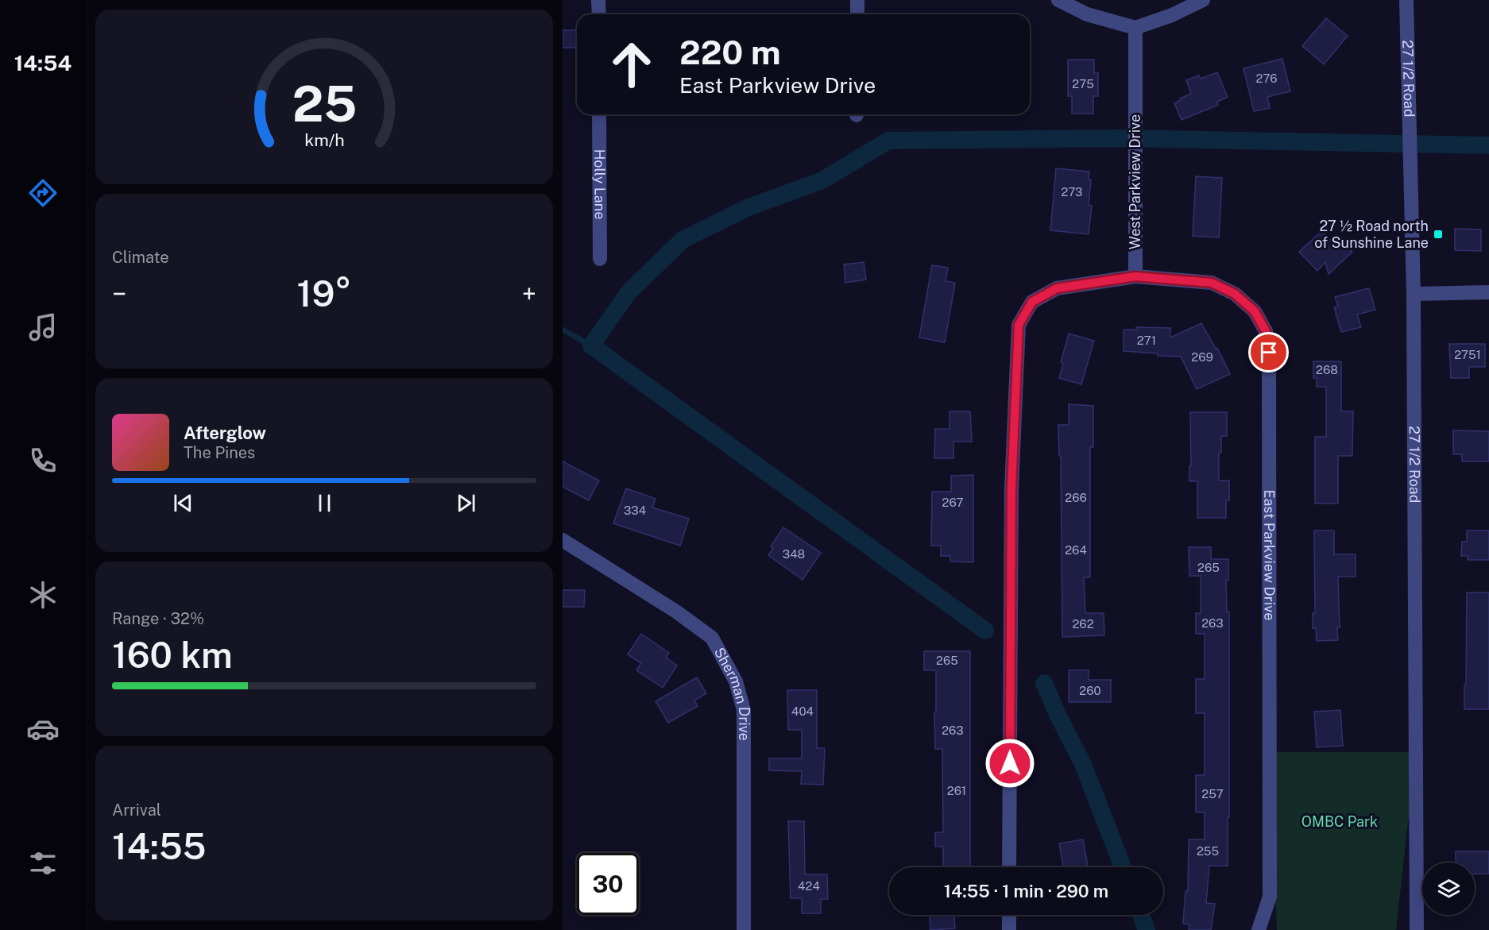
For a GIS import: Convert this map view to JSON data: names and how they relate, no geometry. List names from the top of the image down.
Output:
{
  "streets": {
    "street": [
      "27 1/2 Road",
      "West Parkview Drive",
      "Holly Lane",
      "East Parkview Drive",
      "Sherman Drive"
    ]
  },
  "crossings": [
    ["West Parkview Drive", "East Parkview Drive"]
  ],
  "parks": ["OMBC Park"],
  "places": {
    "transit": ["27 ½ Road north of Sunshine Lane"]
  },
  "house_numbers": [
    "276",
    "275",
    "273",
    "271",
    "2751",
    "269",
    "268",
    "266",
    "267",
    "334",
    "264",
    "348",
    "265",
    "263",
    "262",
    "265",
    "260",
    "404",
    "263",
    "261",
    "257",
    "255",
    "424"
  ],
  "page": {
    "tabs": "14:54",
    "turn": ["220 m", "East Parkview Drive"],
    "tile": [
      "Climate",
      ["Range · 32%", "160 km"],
      ["Arrival", "14:55"]
    ],
    "heat": ["−", "19°", "+"],
    "song": ["Afterglow", "The Pines"],
    "limit": "30",
    "trip": "14:55 · 1 min · 290 m",
    "gauge": ["25", "km/h"]
  }
}
